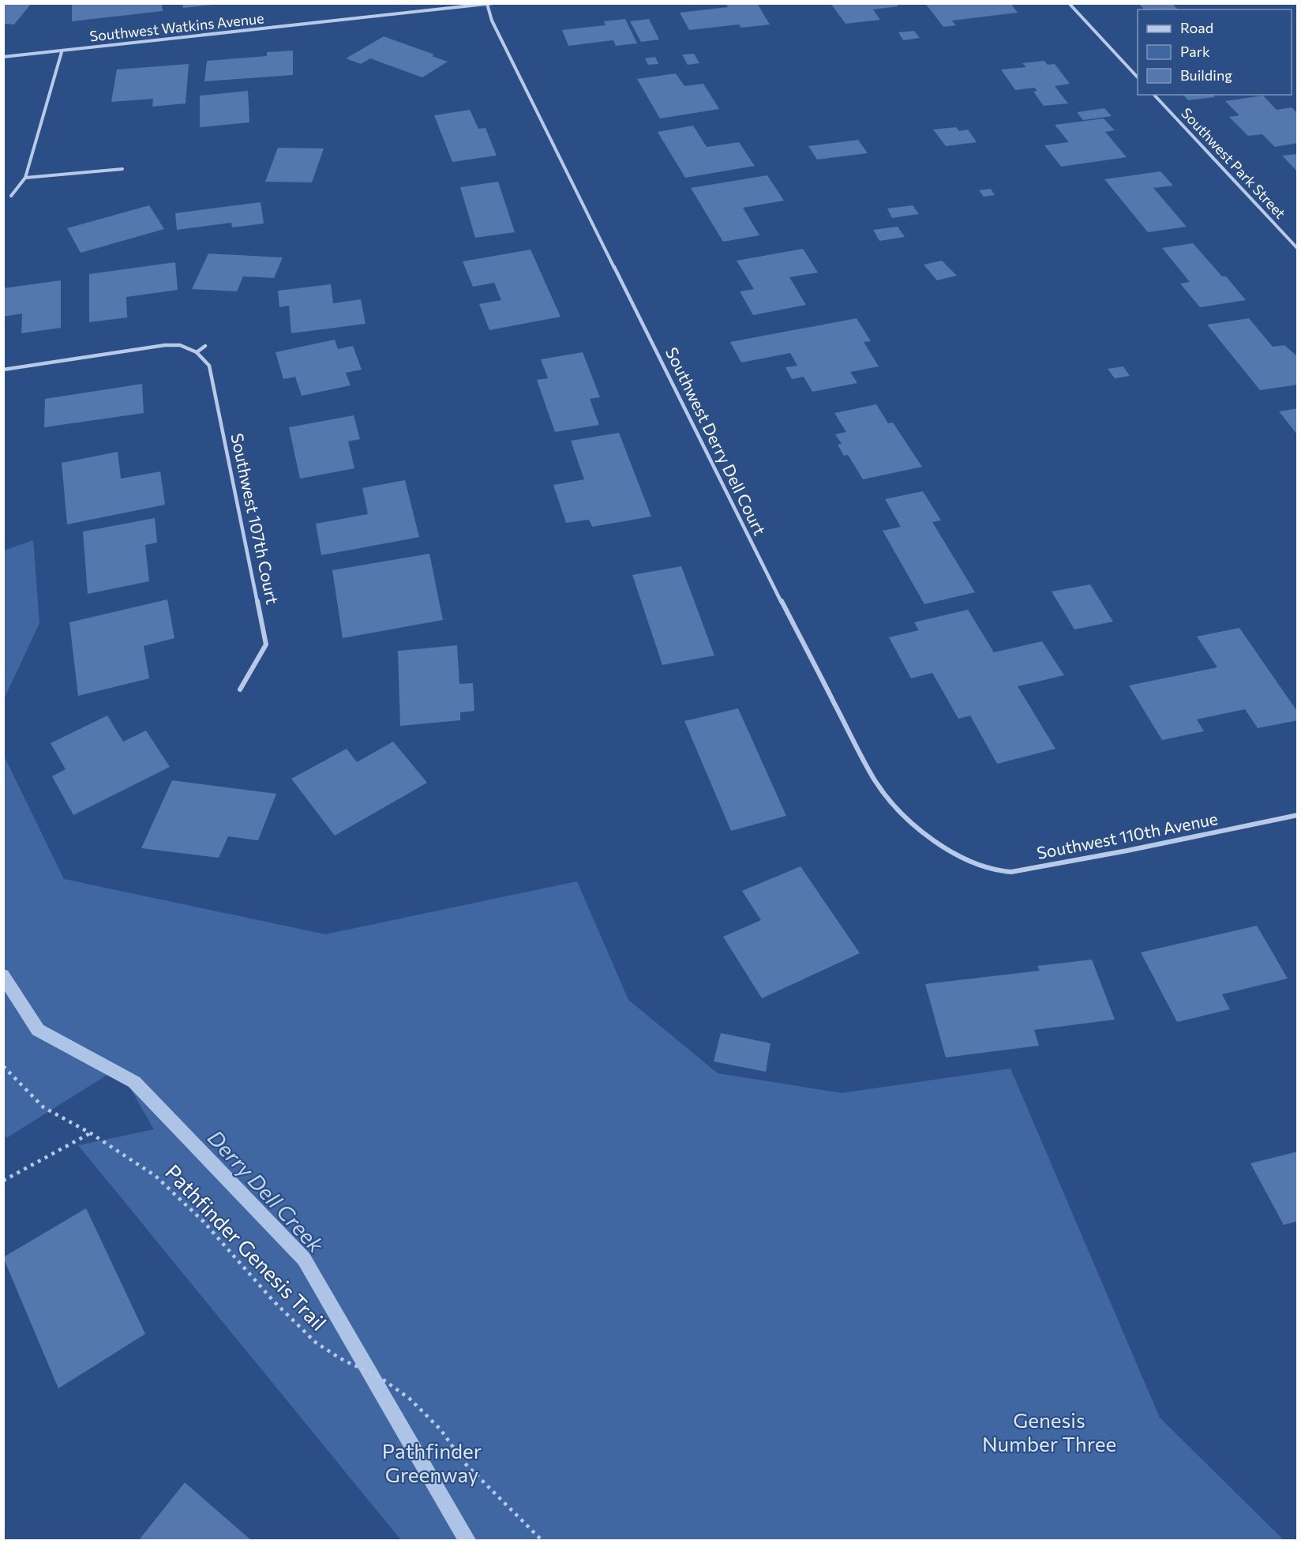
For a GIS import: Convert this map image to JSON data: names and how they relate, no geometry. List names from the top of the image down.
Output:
{
  "streets": {
    "street": [
      "Southwest Watkins Avenue",
      "Southwest Park Street",
      "Southwest Derry Dell Court",
      "Southwest 107th Court",
      "Southwest 110th Avenue"
    ],
    "path": ["Pathfinder Genesis Trail"]
  },
  "crossings": [
    ["Southwest Watkins Avenue", "Southwest Derry Dell Court"],
    ["Southwest Derry Dell Court", "Southwest 110th Avenue"]
  ],
  "water": ["Derry Dell Creek"],
  "parks": ["Genesis Number Three", "Pathfinder Greenway"],
  "legend": ["Road", "Park", "Building"]
}
